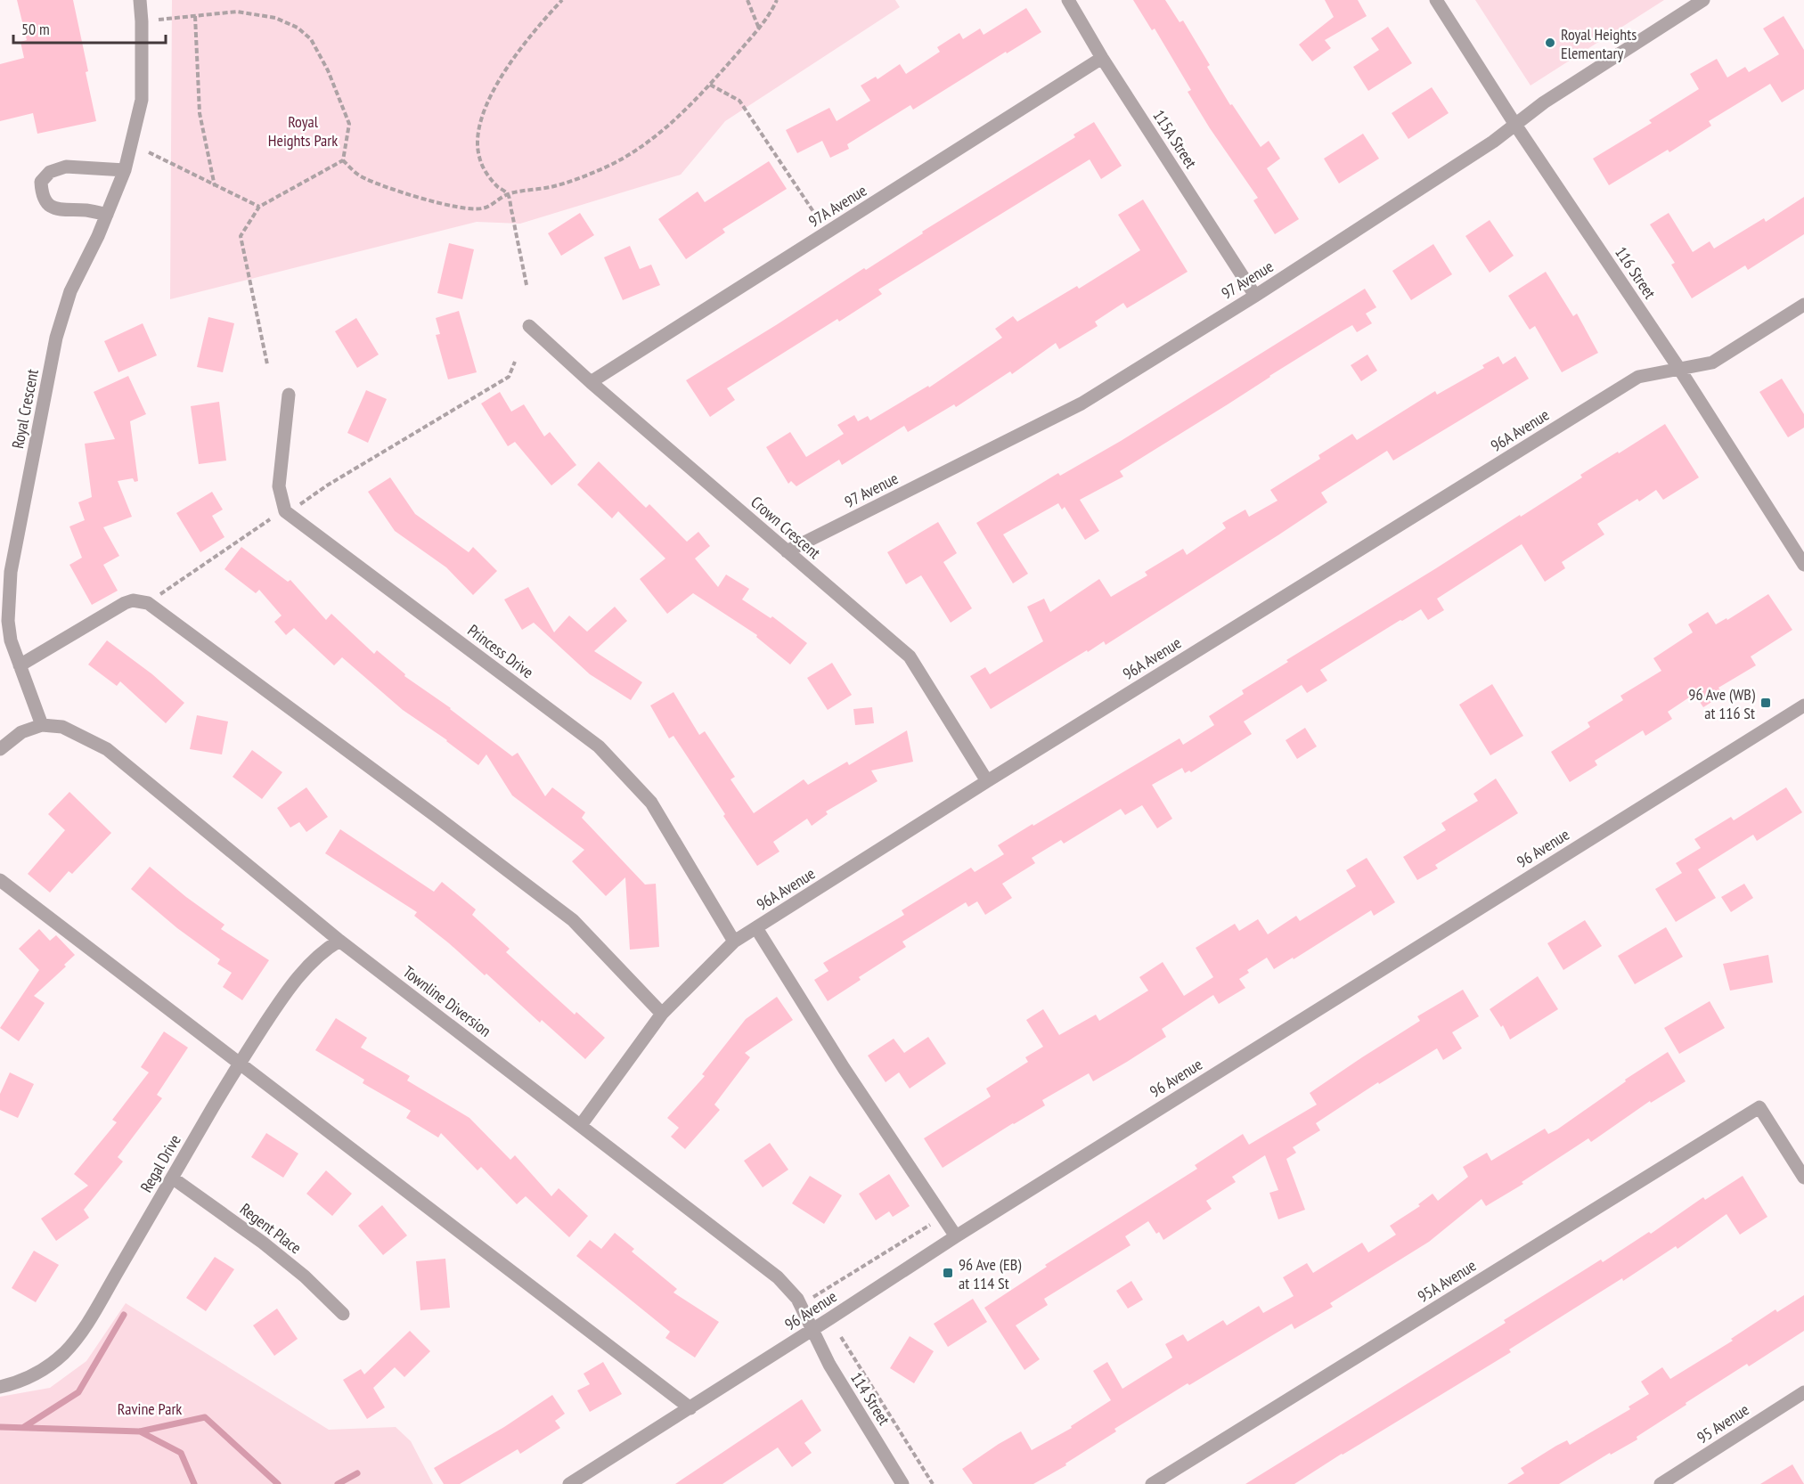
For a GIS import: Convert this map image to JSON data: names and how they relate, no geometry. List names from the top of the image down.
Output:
{
  "streets": {
    "street": [
      "115A Street",
      "97A Avenue",
      "116 Street",
      "97 Avenue",
      "Royal Crescent",
      "96A Avenue",
      "Crown Crescent",
      "Princess Drive",
      "96 Avenue",
      "Townline Diversion",
      "Regal Drive",
      "Regent Place",
      "95A Avenue",
      "114 Street",
      "95 Avenue"
    ]
  },
  "crossings": [
    ["115A Street", "97A Avenue"],
    ["115A Street", "97 Avenue"],
    ["97A Avenue", "Crown Crescent"],
    ["116 Street", "97 Avenue"],
    ["116 Street", "96A Avenue"],
    ["97 Avenue", "Crown Crescent"],
    ["Royal Crescent", "Townline Diversion"],
    ["96A Avenue", "Crown Crescent"],
    ["96A Avenue", "Princess Drive"],
    ["96A Avenue", "Townline Diversion"],
    ["96 Avenue", "Townline Diversion"],
    ["96 Avenue", "114 Street"],
    ["Townline Diversion", "Regal Drive"],
    ["Townline Diversion", "114 Street"],
    ["Regal Drive", "Regent Place"]
  ],
  "parks": ["Royal Heights Park", "Ravine Park"],
  "places": {
    "other": ["Royal Heights Elementary"],
    "transit": ["96 Ave (WB) at 116 St", "96 Ave (EB) at 114 St"]
  },
  "scale_bar": "50 m"
}
